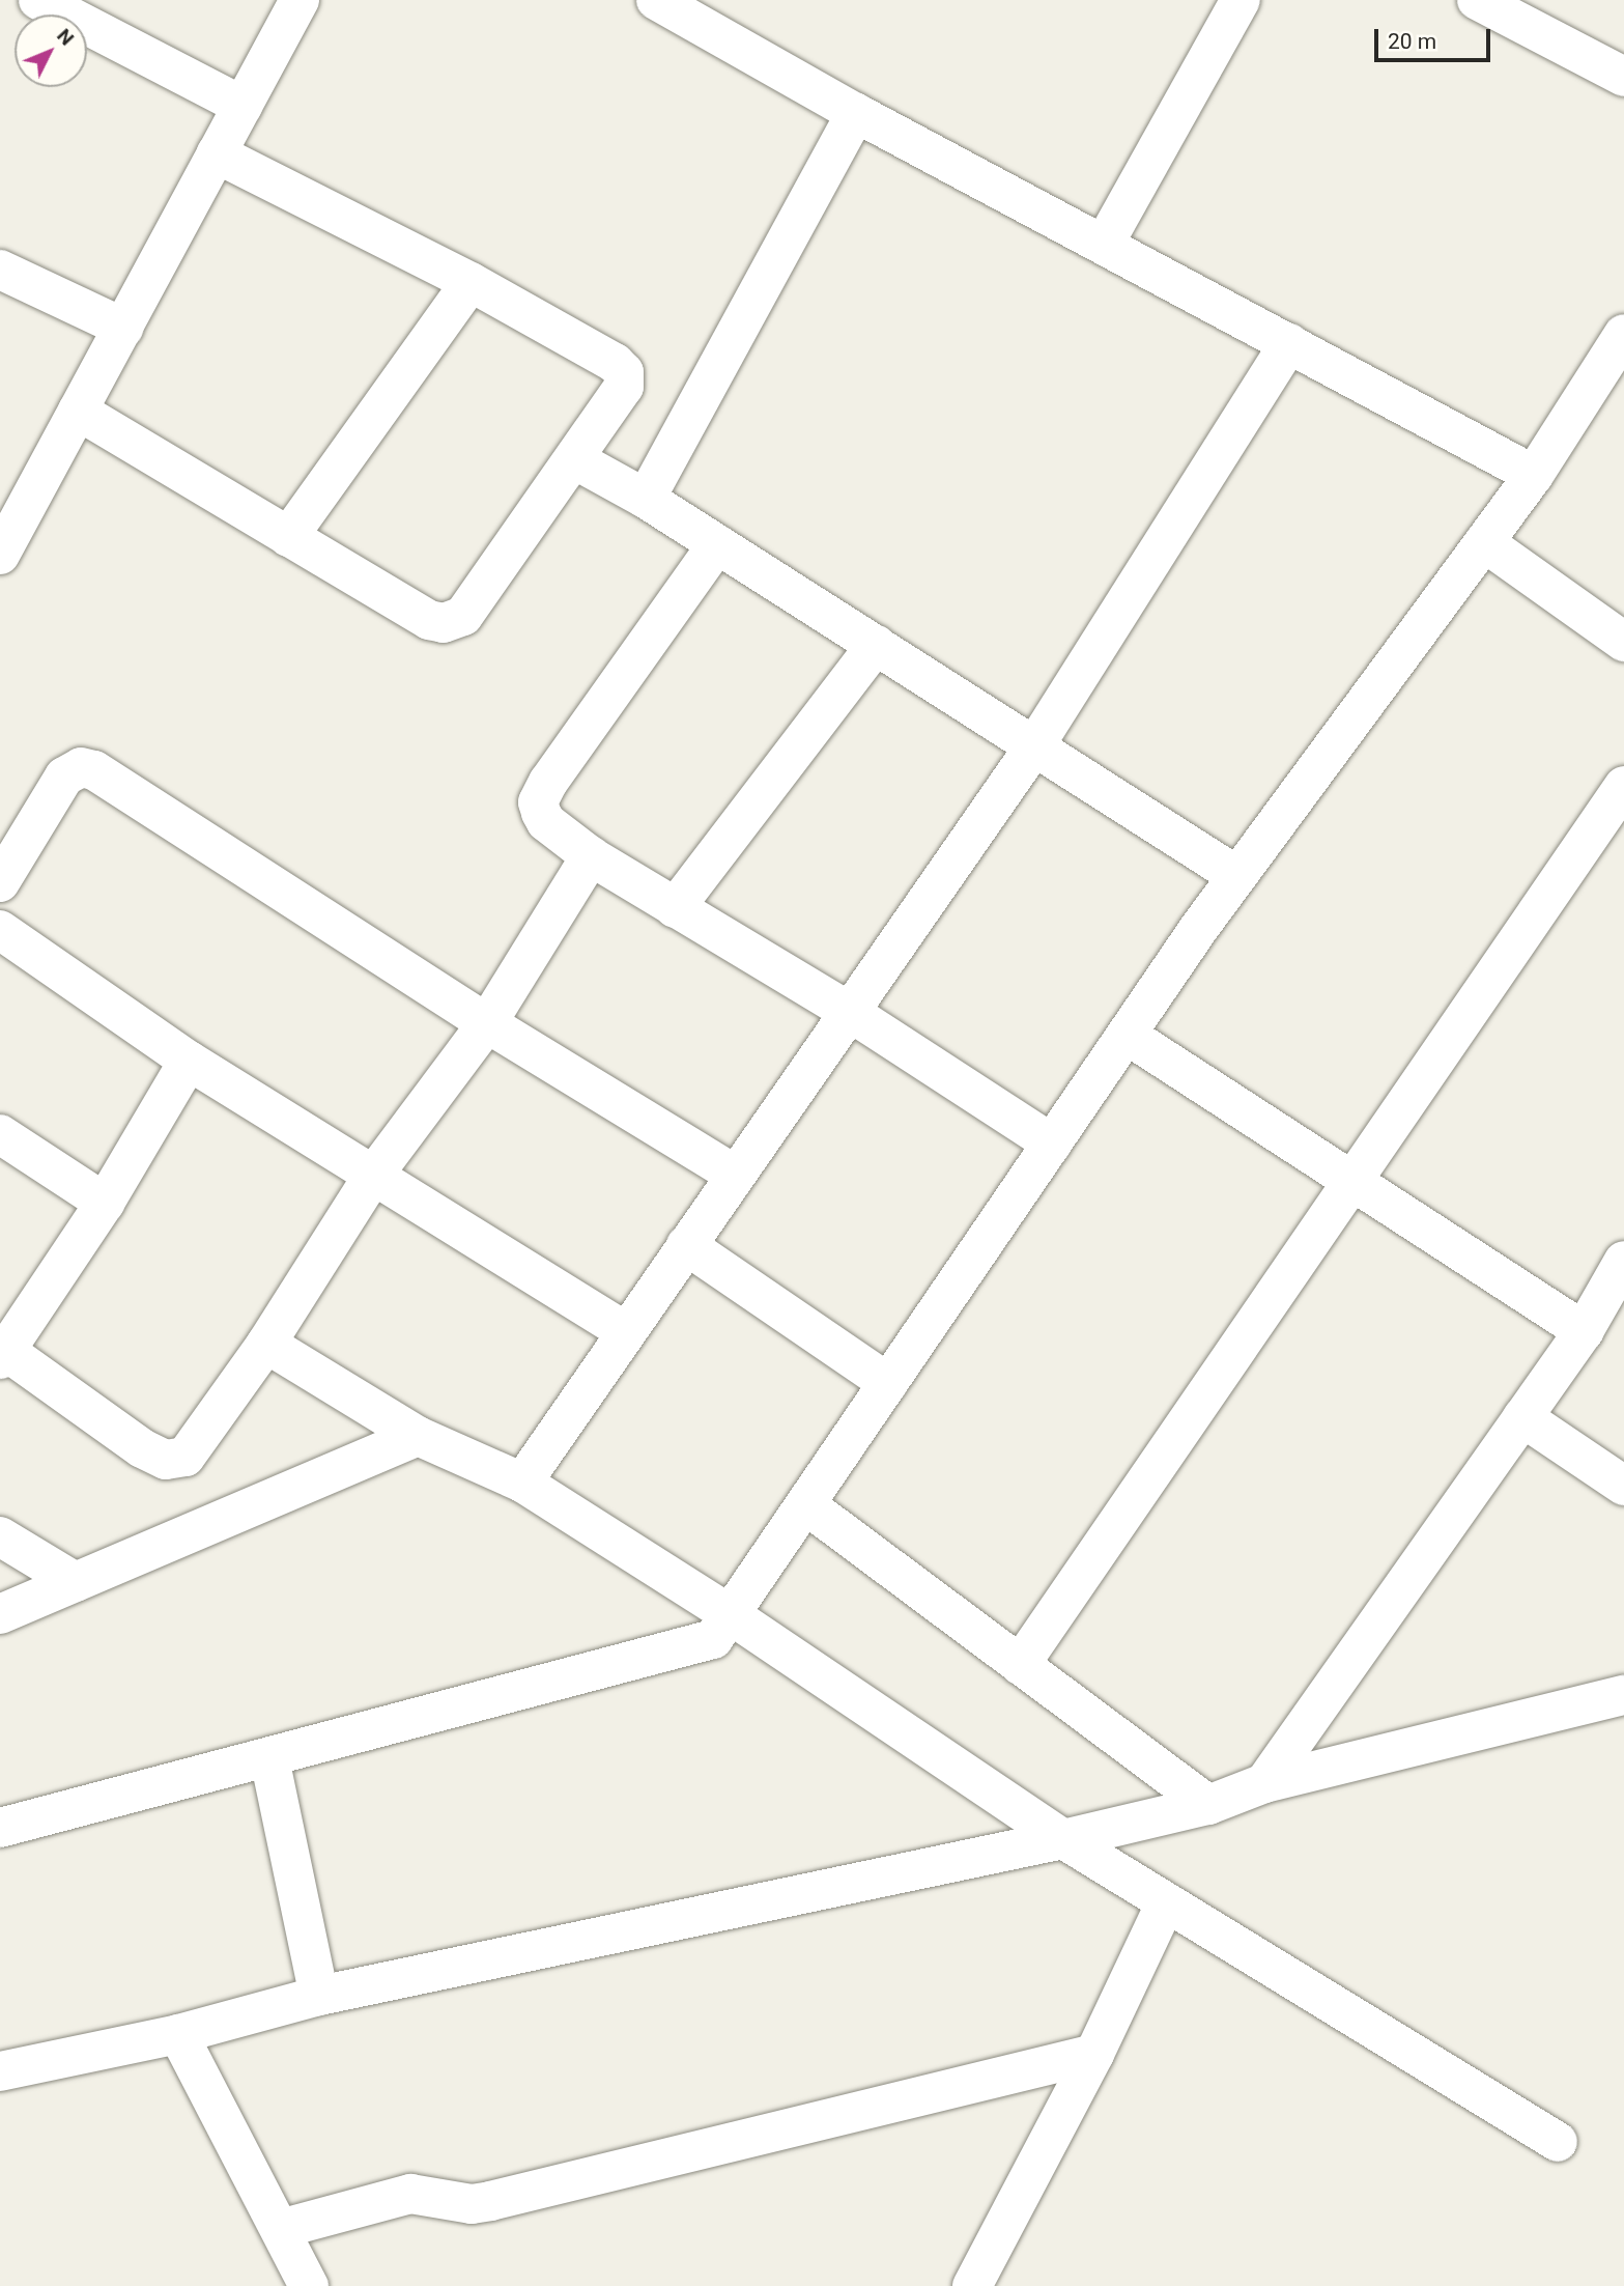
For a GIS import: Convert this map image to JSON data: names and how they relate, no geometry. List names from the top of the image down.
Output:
{
  "scale_bar": "20 m",
  "north": "top right"
}
